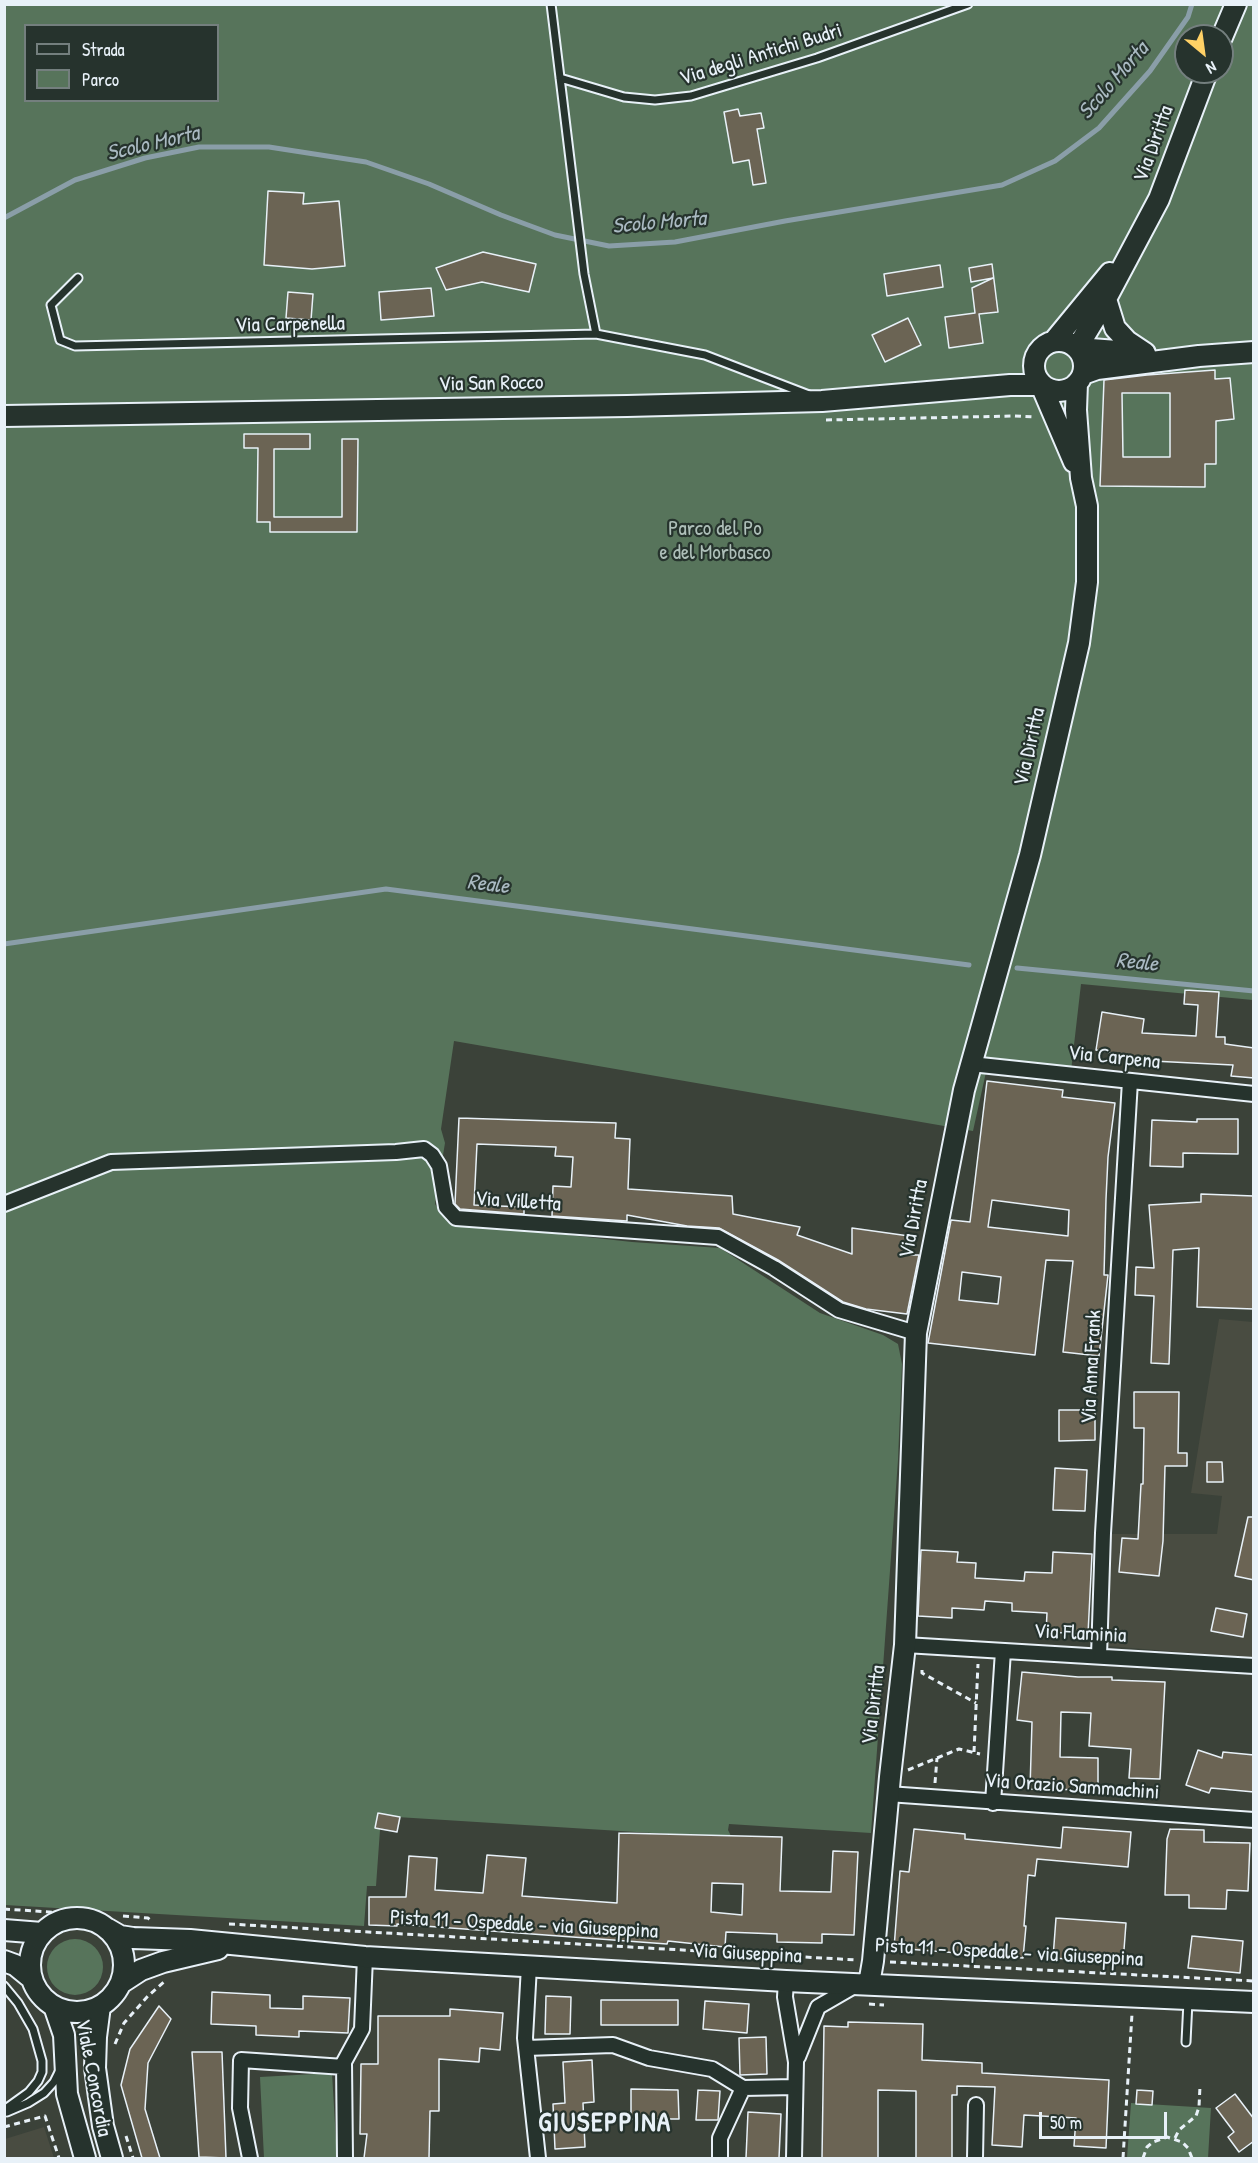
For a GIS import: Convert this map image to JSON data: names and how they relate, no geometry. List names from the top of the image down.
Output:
{
  "streets": {
    "main road": [
      "Via Diritta",
      "Via San Rocco",
      "Via Giuseppina",
      "Viale Concordia"
    ],
    "street": [
      "Via Carpena",
      "Via Villetta",
      "Via Anna Frank",
      "Via Flaminia",
      "Via Orazio Sammachini"
    ],
    "lane": ["Via degli Antichi Budri", "Via Carpenella"],
    "path": ["Pista 11 - Ospedale - via Giuseppina"]
  },
  "crossings": [
    ["Via Diritta", "Via San Rocco"],
    ["Via Diritta", "Via Carpena"],
    ["Via Diritta", "Via Villetta"],
    ["Via Diritta", "Via Flaminia"],
    ["Via Diritta", "Via Orazio Sammachini"],
    ["Via Diritta", "Pista 11 - Ospedale - via Giuseppina"],
    ["Via Diritta", "Via Giuseppina"],
    ["Via Carpenella", "Via San Rocco"],
    ["Via Carpena", "Via Anna Frank"],
    ["Via Anna Frank", "Via Flaminia"],
    ["Via Giuseppina", "Viale Concordia"]
  ],
  "districts": ["GIUSEPPINA"],
  "water": ["Scolo Morta", "Reale"],
  "parks": ["Parco del Po e del Morbasco"],
  "legend": ["Strada", "Parco"],
  "scale_bar": "50 m",
  "north": "bottom right"
}
